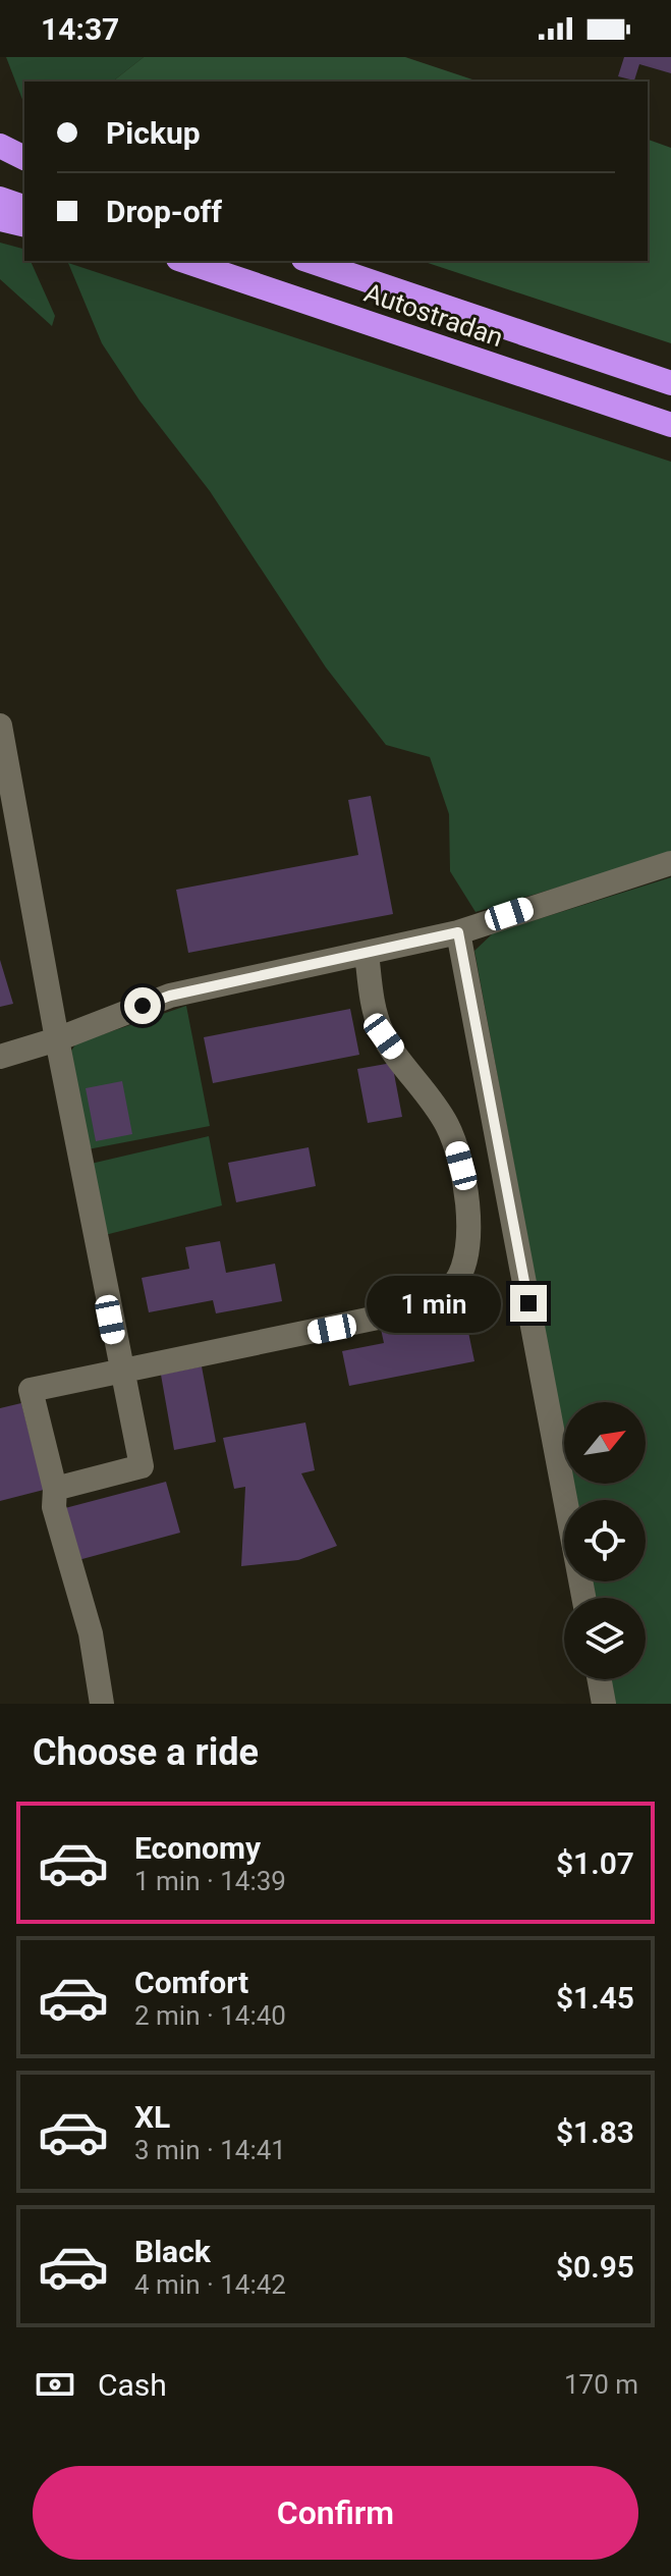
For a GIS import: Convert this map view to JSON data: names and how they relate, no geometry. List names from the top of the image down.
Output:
{
  "streets": {
    "highway": ["Autostradan"]
  },
  "north": "top right",
  "page": {
    "status": "14:37",
    "banner": ["Pickup", "Drop-off"],
    "bubble": "1 min",
    "heading": "Choose a ride",
    "list": [
      {
        "name": "Economy",
        "note": "1 min · 14:39",
        "value": "$1.07"
      },
      {
        "name": "Comfort",
        "note": "2 min · 14:40",
        "value": "$1.45"
      },
      {
        "name": "XL",
        "note": "3 min · 14:41",
        "value": "$1.83"
      },
      {
        "name": "Black",
        "note": "4 min · 14:42",
        "value": "$0.95"
      }
    ],
    "pay": ["Cash", "170 m"],
    "buttons": "Confirm"
  }
}
